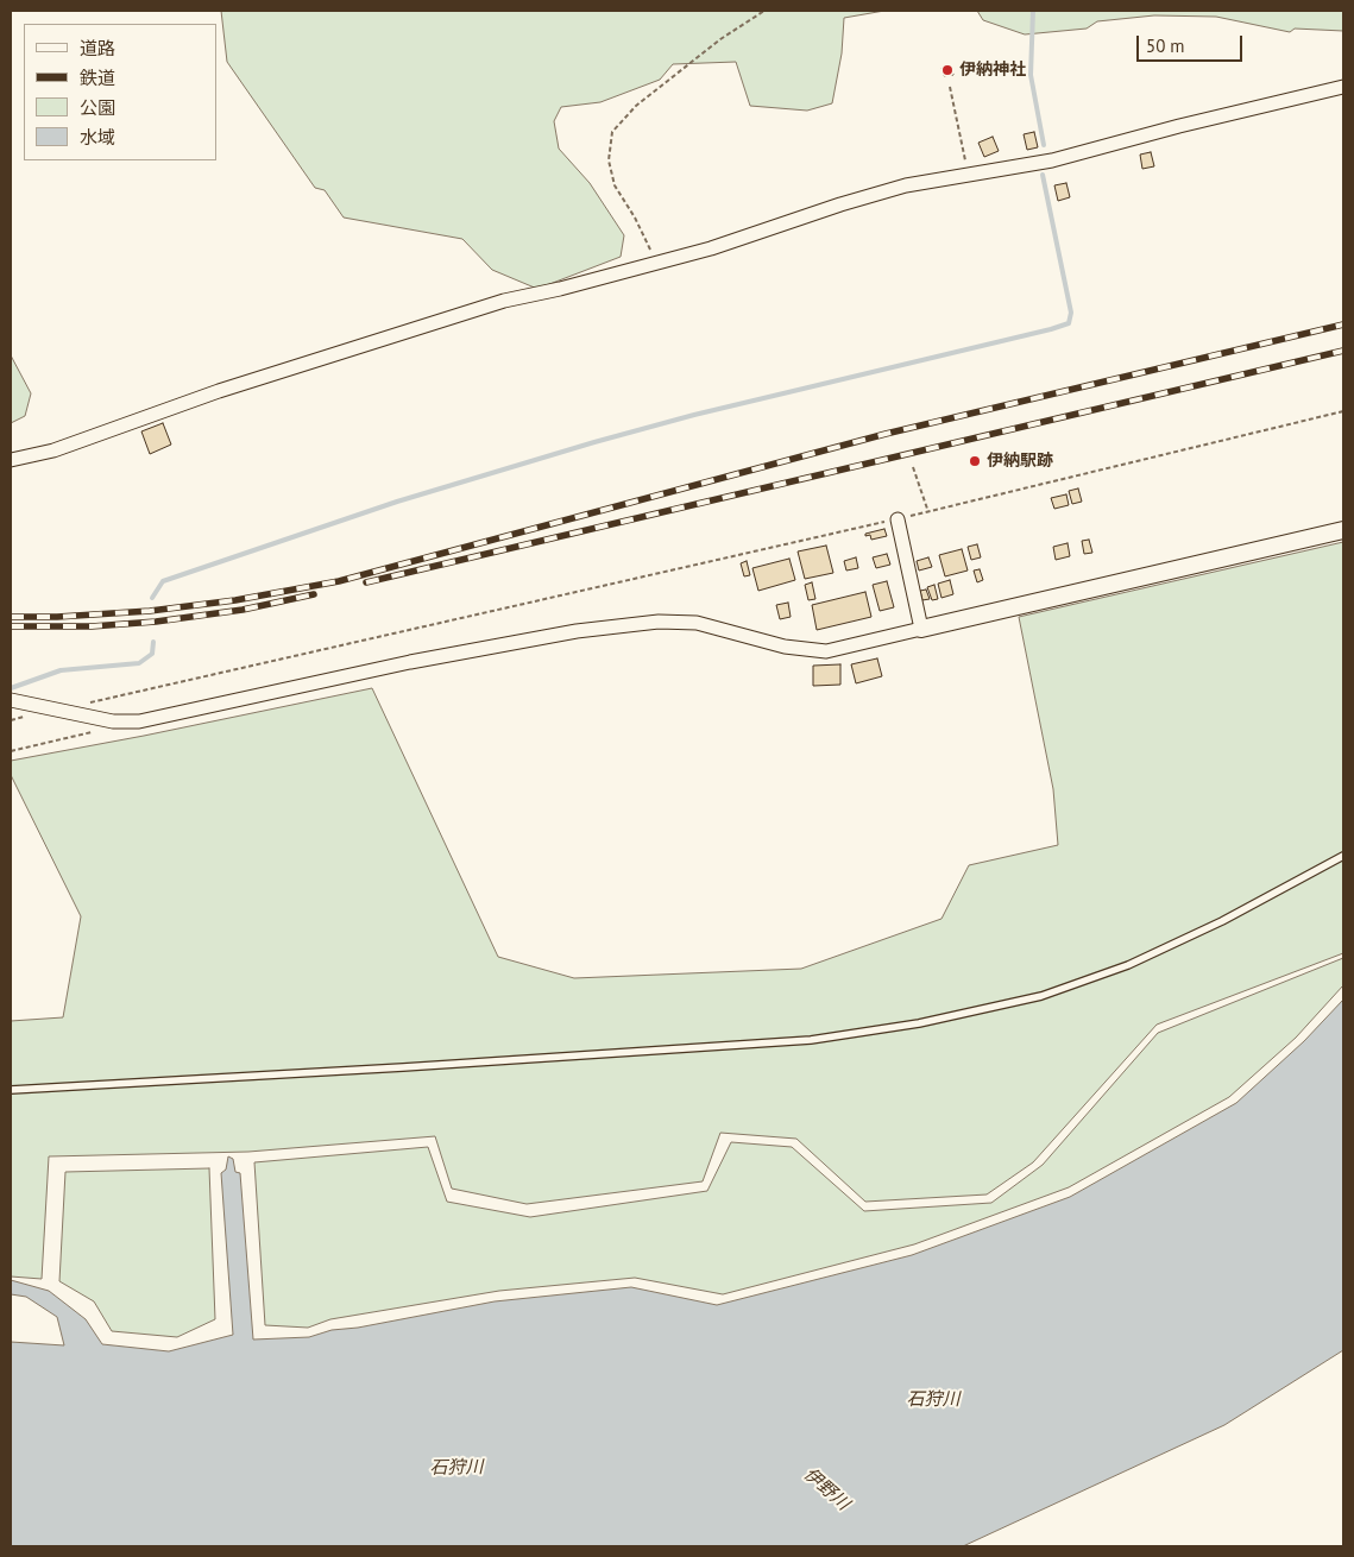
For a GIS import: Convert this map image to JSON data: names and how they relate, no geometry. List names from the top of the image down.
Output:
{
  "water": ["石狩川", "伊野川"],
  "places": ["伊納神社", "伊納駅跡"],
  "legend": [
    "道路",
    "鉄道",
    "公園",
    "水域"
  ],
  "scale_bar": "50 m"
}
